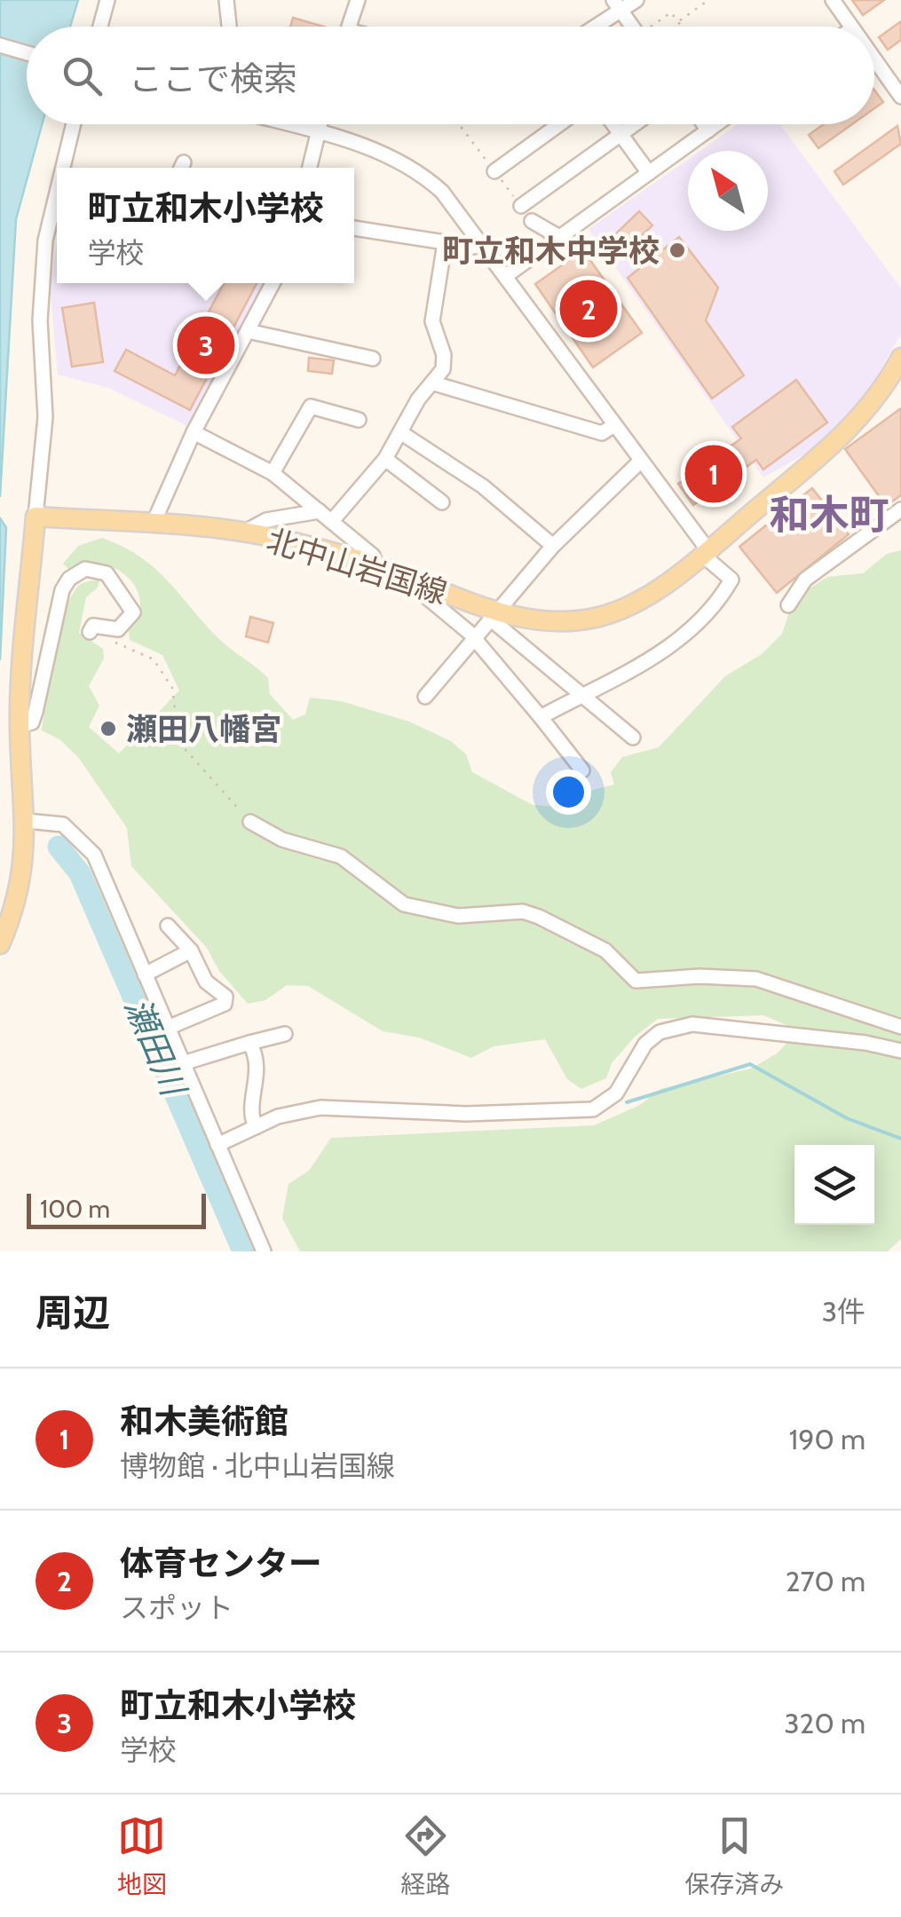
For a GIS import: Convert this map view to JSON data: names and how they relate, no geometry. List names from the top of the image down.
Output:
{
  "streets": {
    "main road": ["北中山岩国線"]
  },
  "districts": ["和木町"],
  "water": ["瀬田川"],
  "places": ["町立和木中学校", "瀬田八幡宮"],
  "scale_bar": "100 m",
  "north": "top left",
  "page": {
    "search": "ここで検索",
    "popup": ["町立和木小学校", "学校"],
    "pins": ["2", "3", "1"],
    "scale": "100 m",
    "heading": ["周辺", "3件"],
    "list": [
      {
        "mark": "1",
        "name": "和木美術館",
        "note": "博物館 · 北中山岩国線",
        "value": "190 m"
      },
      {
        "mark": "2",
        "name": "体育センター",
        "note": "スポット",
        "value": "270 m"
      },
      {
        "mark": "3",
        "name": "町立和木小学校",
        "note": "学校",
        "value": "320 m"
      }
    ],
    "nav": ["地図", "経路", "保存済み"]
  }
}
